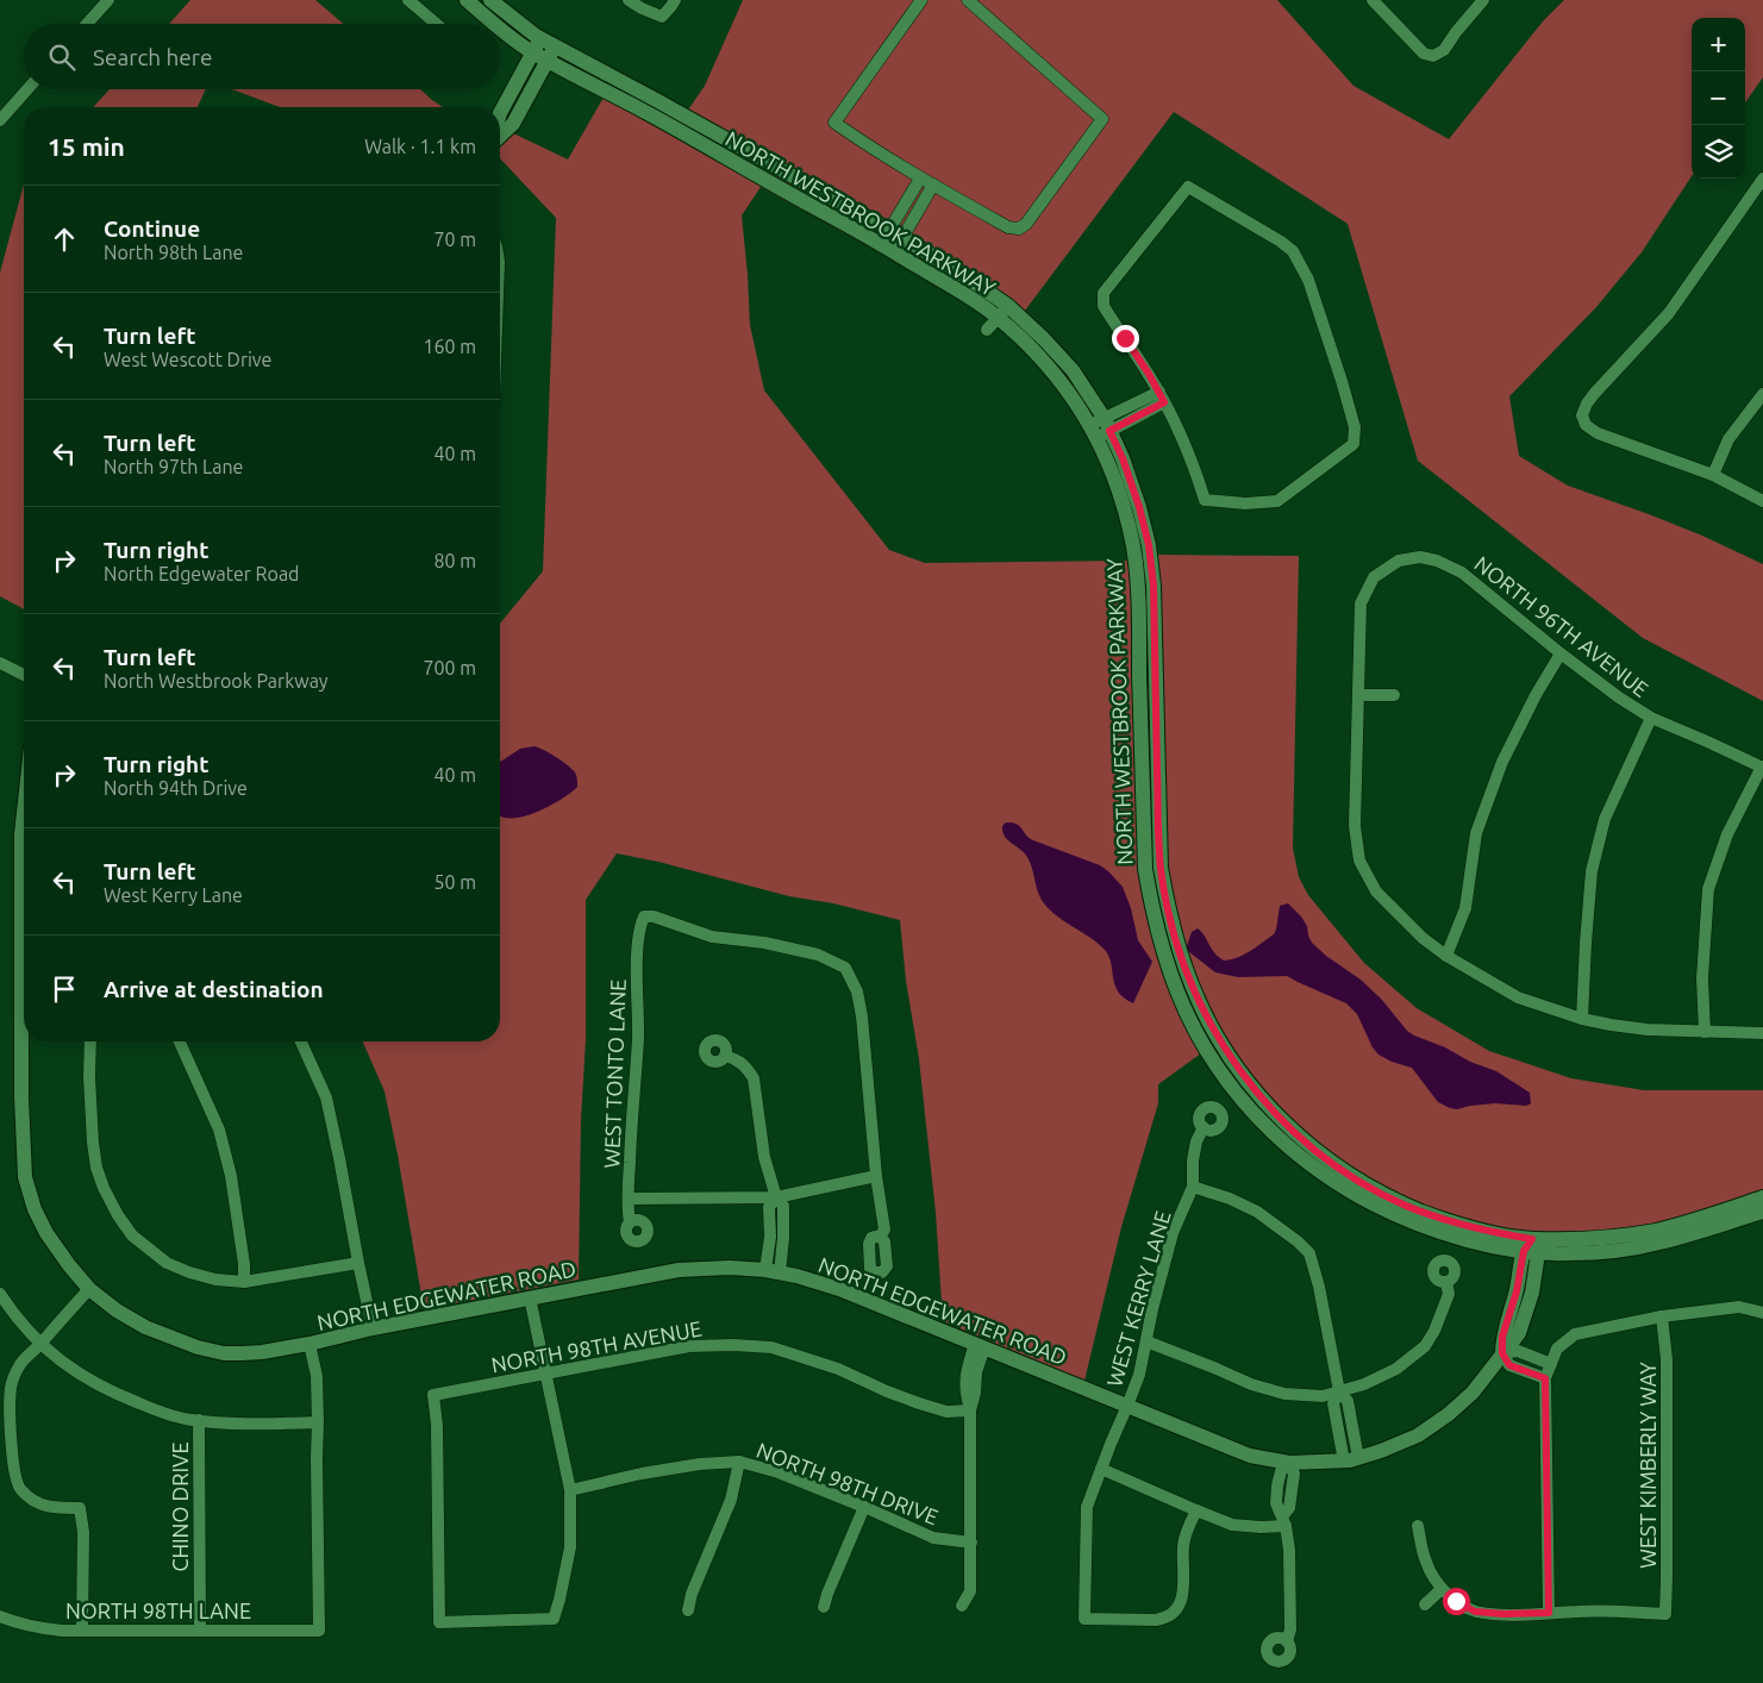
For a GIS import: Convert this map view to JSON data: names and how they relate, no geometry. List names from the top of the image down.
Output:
{
  "streets": {
    "street": [
      "NORTH WESTBROOK PARKWAY",
      "NORTH 96TH AVENUE",
      "WEST TONTO LANE",
      "NORTH EDGEWATER ROAD",
      "WEST KERRY LANE",
      "NORTH 98TH AVENUE",
      "WEST KIMBERLY WAY",
      "NORTH 98TH DRIVE",
      "CHINO DRIVE",
      "NORTH 98TH LANE"
    ]
  },
  "crossings": [
    ["NORTH WESTBROOK PARKWAY", "NORTH EDGEWATER ROAD"],
    ["NORTH EDGEWATER ROAD", "WEST KERRY LANE"],
    ["NORTH 98TH AVENUE", "NORTH 98TH DRIVE"],
    ["CHINO DRIVE", "NORTH 98TH LANE"]
  ],
  "page": {
    "map_buttons": ["+", "−"],
    "search": "Search here",
    "heading": ["15 min", "Walk · 1.1 km"],
    "list": [
      ["Continue", "North 98th Lane", "70 m"],
      ["Turn left", "West Wescott Drive", "160 m"],
      ["Turn left", "North 97th Lane", "40 m"],
      ["Turn right", "North Edgewater Road", "80 m"],
      ["Turn left", "North Westbrook Parkway", "700 m"],
      ["Turn right", "North 94th Drive", "40 m"],
      ["Turn left", "West Kerry Lane", "50 m"],
      "Arrive at destination"
    ]
  }
}
